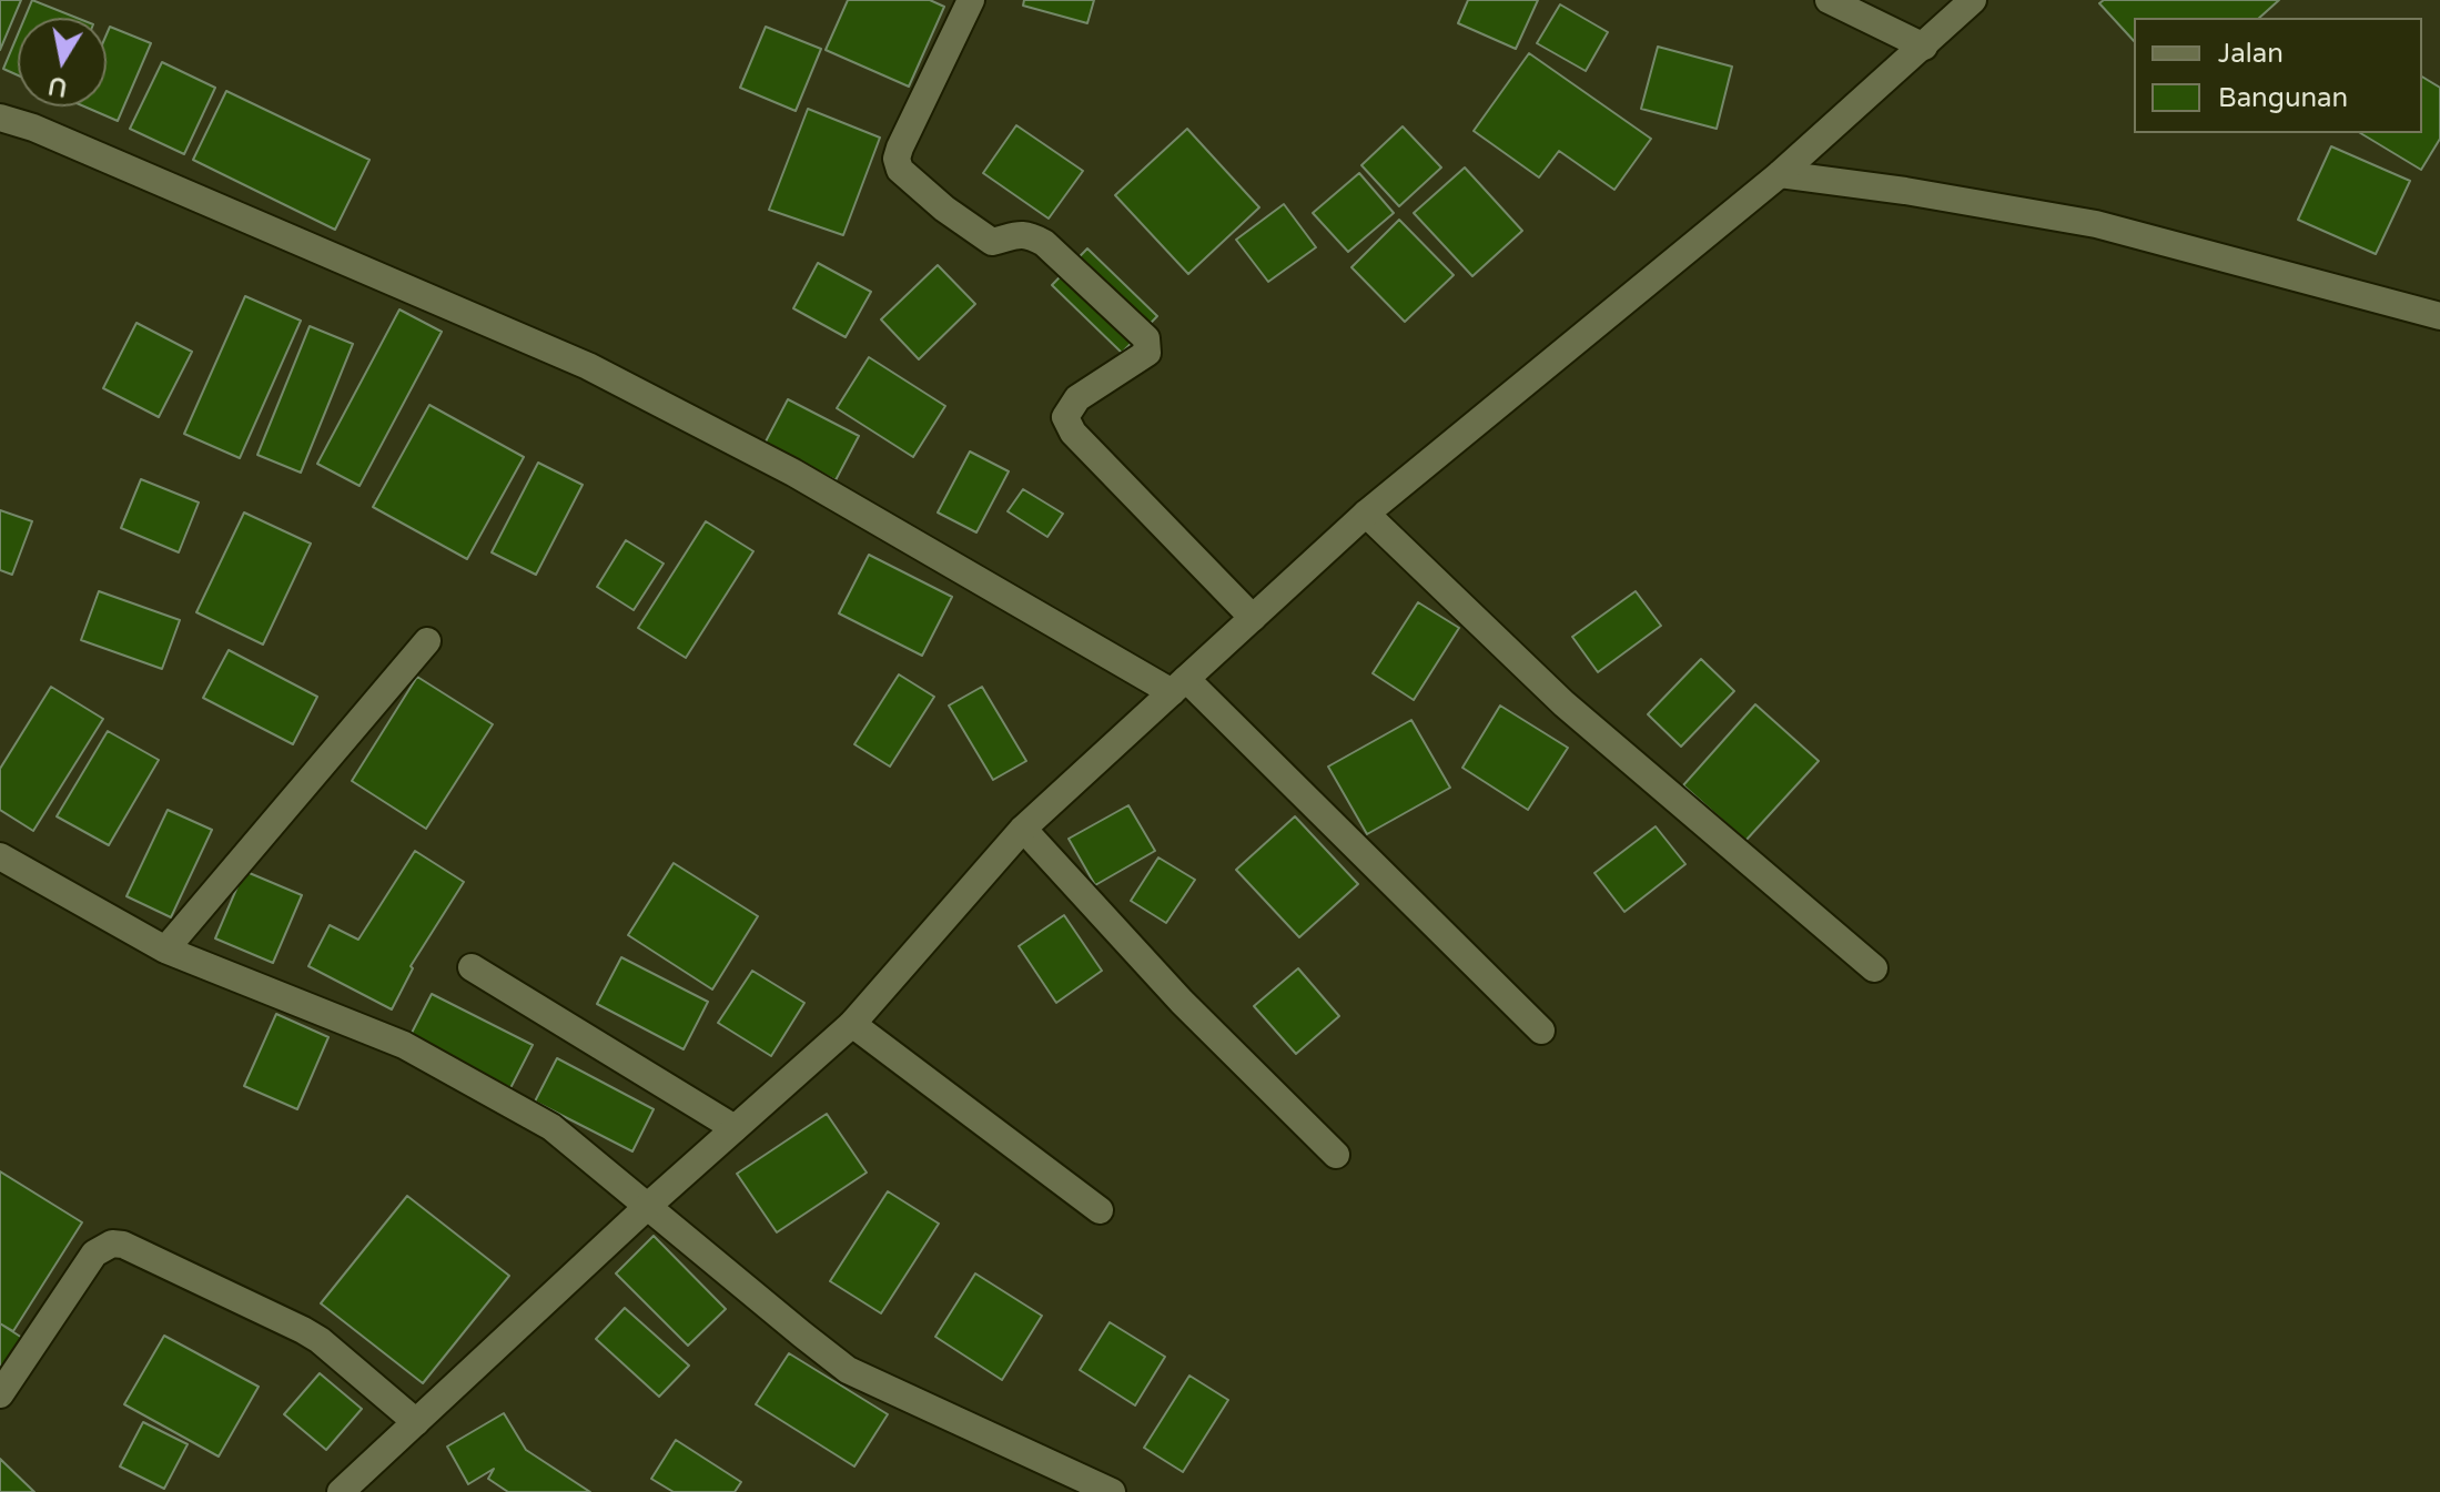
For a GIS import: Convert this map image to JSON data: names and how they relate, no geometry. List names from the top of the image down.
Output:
{
  "legend": ["Jalan", "Bangunan"],
  "north": "bottom"
}
